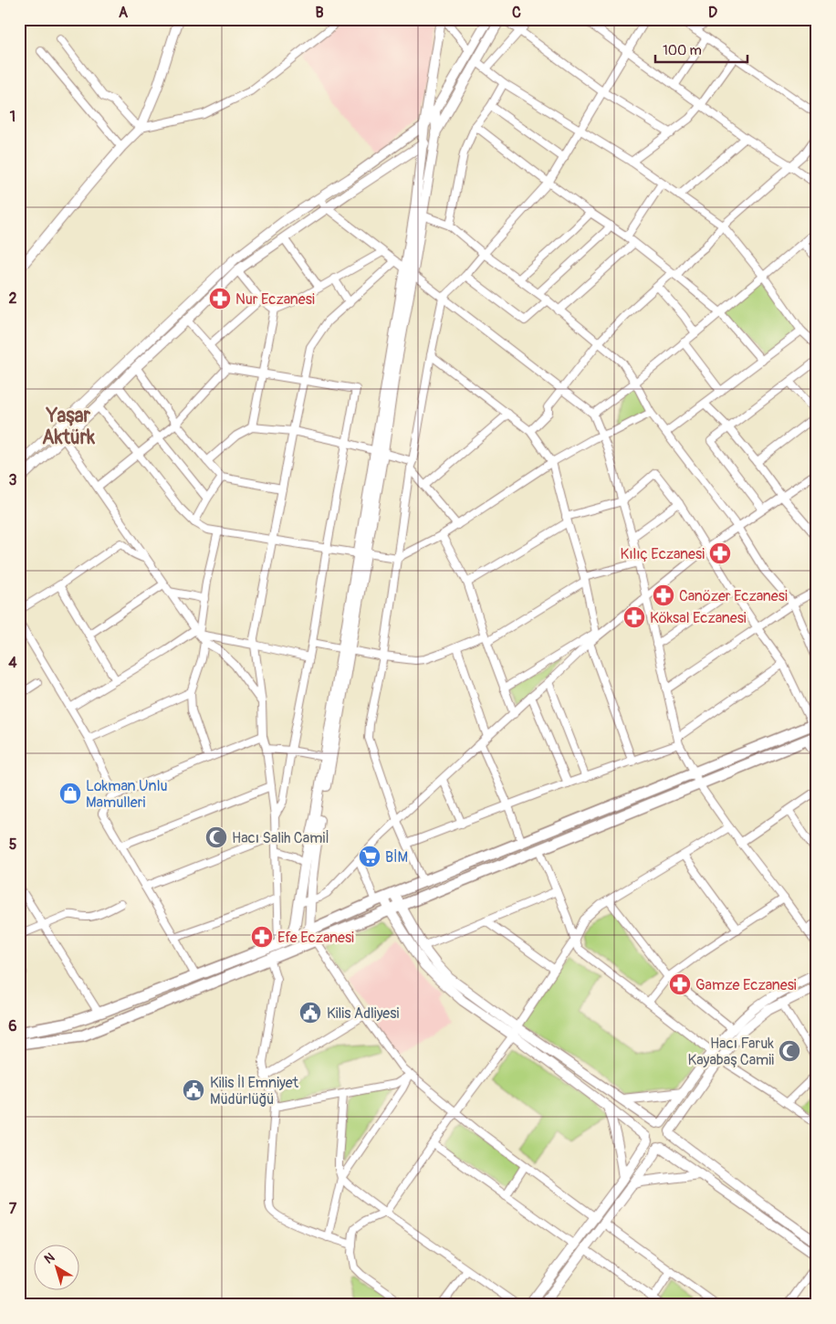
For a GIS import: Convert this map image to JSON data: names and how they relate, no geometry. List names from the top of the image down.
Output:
{
  "districts": ["Yaşar Aktürk"],
  "places": {
    "pharmacy": [
      "Nur Eczanesi",
      "Kılıç Eczanesi",
      "Canözer Eczanesi",
      "Köksal Eczanesi",
      "Efe Eczanesi",
      "Gamze Eczanesi"
    ],
    "shop": ["Lokman Unlu Mamulleri"],
    "mosque": ["Hacı Salih Camiİ", "Hacı Faruk Kayabaş Camii"],
    "supermarket": ["BİM"],
    "public building": ["Kilis Adliyesi", "Kilis İl Emniyet Müdürlüğü"]
  },
  "scale_bar": "100 m",
  "north": "top left",
  "grid": {
    "columns": [
      "A",
      "B",
      "C",
      "D"
    ],
    "rows": [
      "1",
      "2",
      "3",
      "4",
      "5",
      "6",
      "7"
    ]
  }
}
